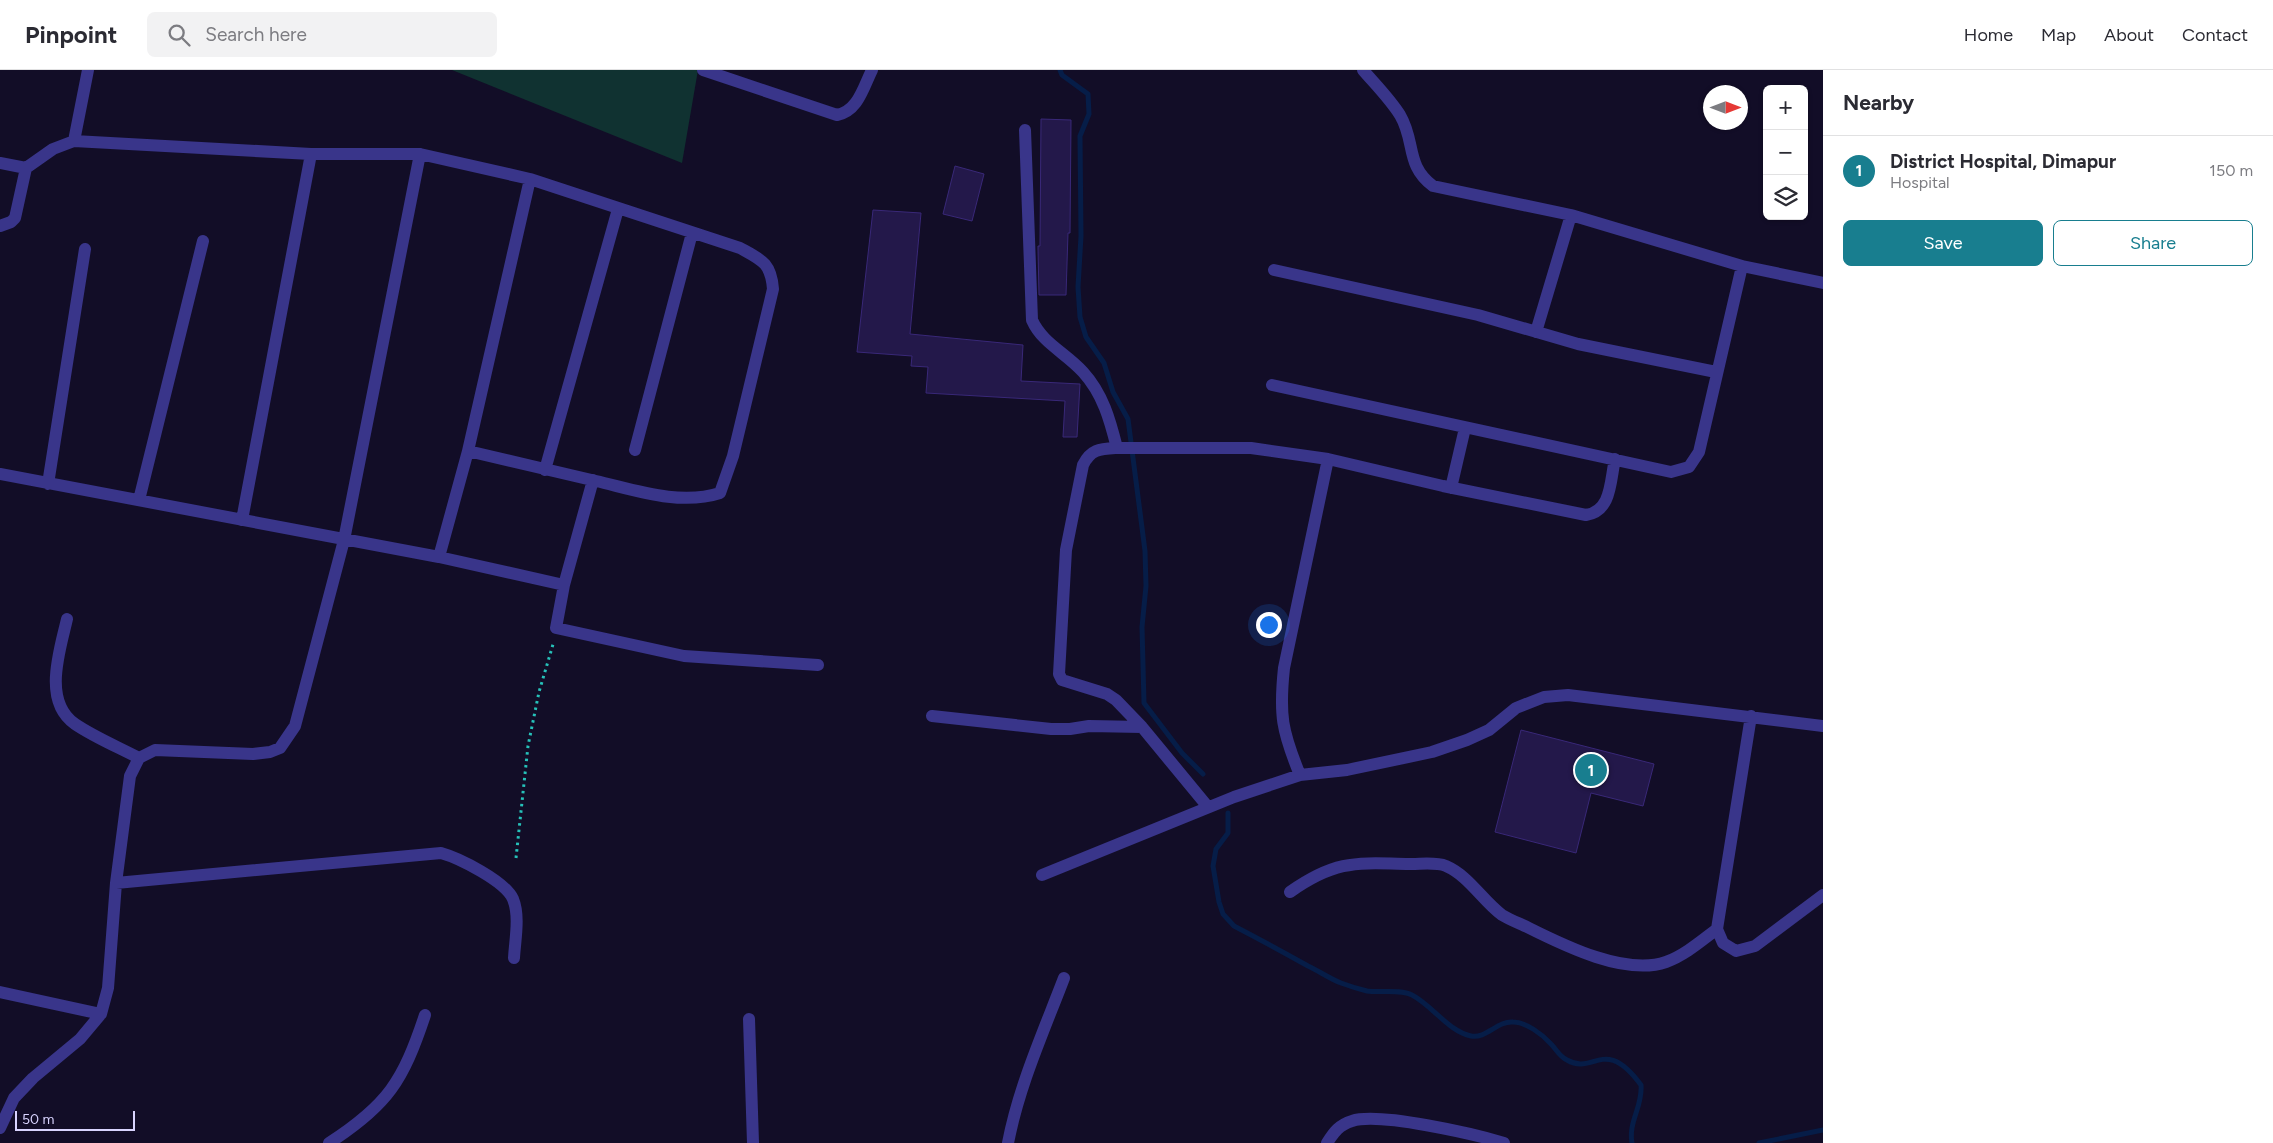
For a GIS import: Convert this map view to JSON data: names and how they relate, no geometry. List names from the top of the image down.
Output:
{
  "scale_bar": "50 m",
  "north": "right",
  "page": {
    "header": "Pinpoint",
    "search": "Search here",
    "nav": [
      "Home",
      "Map",
      "About",
      "Contact"
    ],
    "heading": "Nearby",
    "map_buttons": ["+", "−"],
    "list": [
      {
        "mark": "1",
        "name": "District Hospital, Dimapur",
        "note": "Hospital",
        "value": "150 m"
      }
    ],
    "buttons": ["Save", "Share"],
    "pins": "1",
    "scale": "50 m"
  }
}
